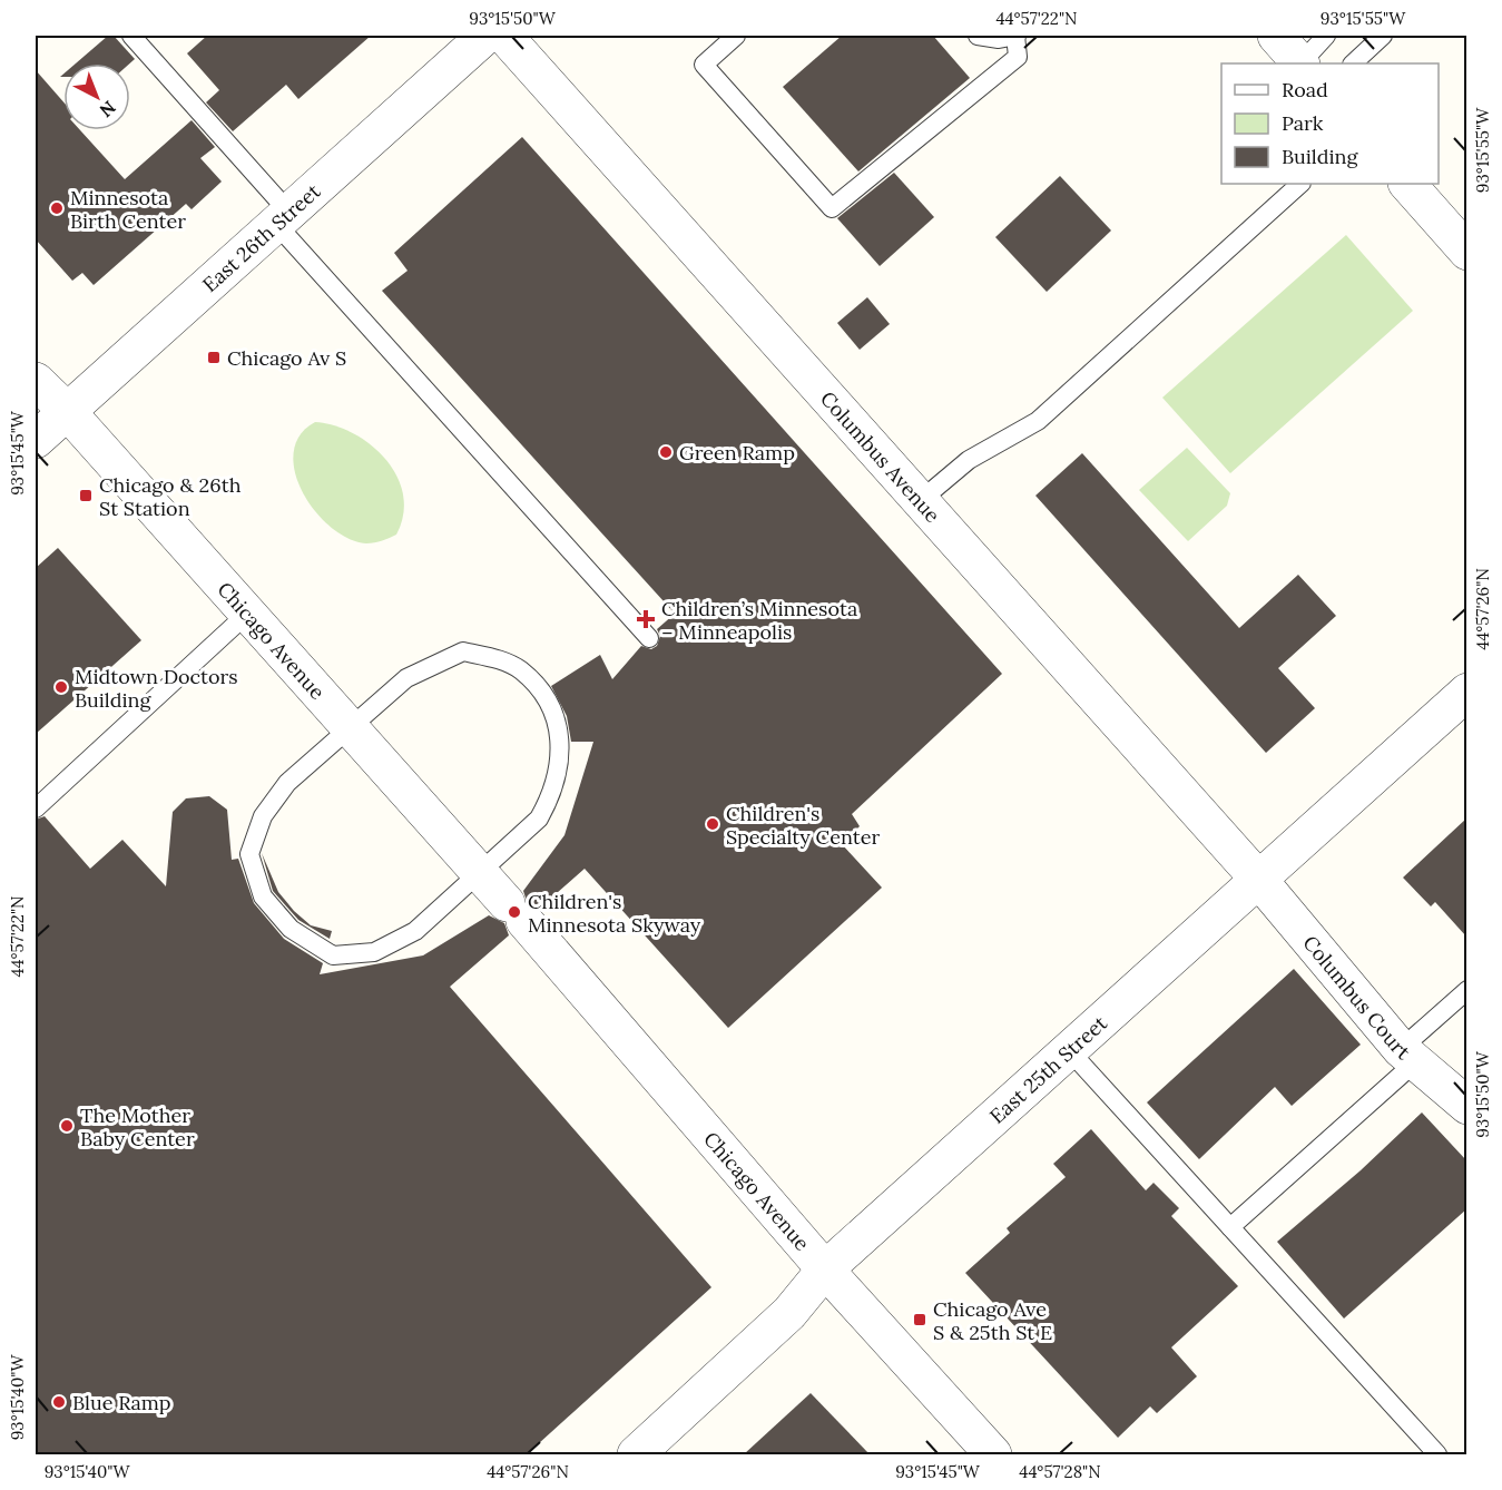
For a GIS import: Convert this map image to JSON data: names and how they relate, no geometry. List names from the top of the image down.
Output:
{
  "streets": {
    "street": [
      "East 26th Street",
      "Columbus Avenue",
      "Chicago Avenue",
      "Columbus Court",
      "East 25th Street"
    ]
  },
  "crossings": [
    ["East 26th Street", "Chicago Avenue"],
    ["Columbus Avenue", "Columbus Court"],
    ["Columbus Avenue", "East 25th Street"],
    ["Chicago Avenue", "East 25th Street"],
    ["Columbus Court", "East 25th Street"]
  ],
  "places": {
    "other": [
      "Minnesota Birth Center",
      "Green Ramp",
      "Midtown Doctors Building",
      "Children's Specialty Center",
      "Children's Minnesota Skyway",
      "The Mother Baby Center",
      "Blue Ramp"
    ],
    "transit": ["Chicago Av S", "Chicago & 26th St Station", "Chicago Ave S & 25th St E"],
    "health": ["Children’s Minnesota – Minneapolis"]
  },
  "legend": ["Road", "Park", "Building"],
  "north": "bottom right",
  "coordinates": [
    "93°15'50\"W",
    "44°57'22\"N",
    "93°15'55\"W",
    "93°15'45\"W",
    "44°57'26\"N",
    "93°15'40\"W",
    "44°57'28\"N"
  ]
}
